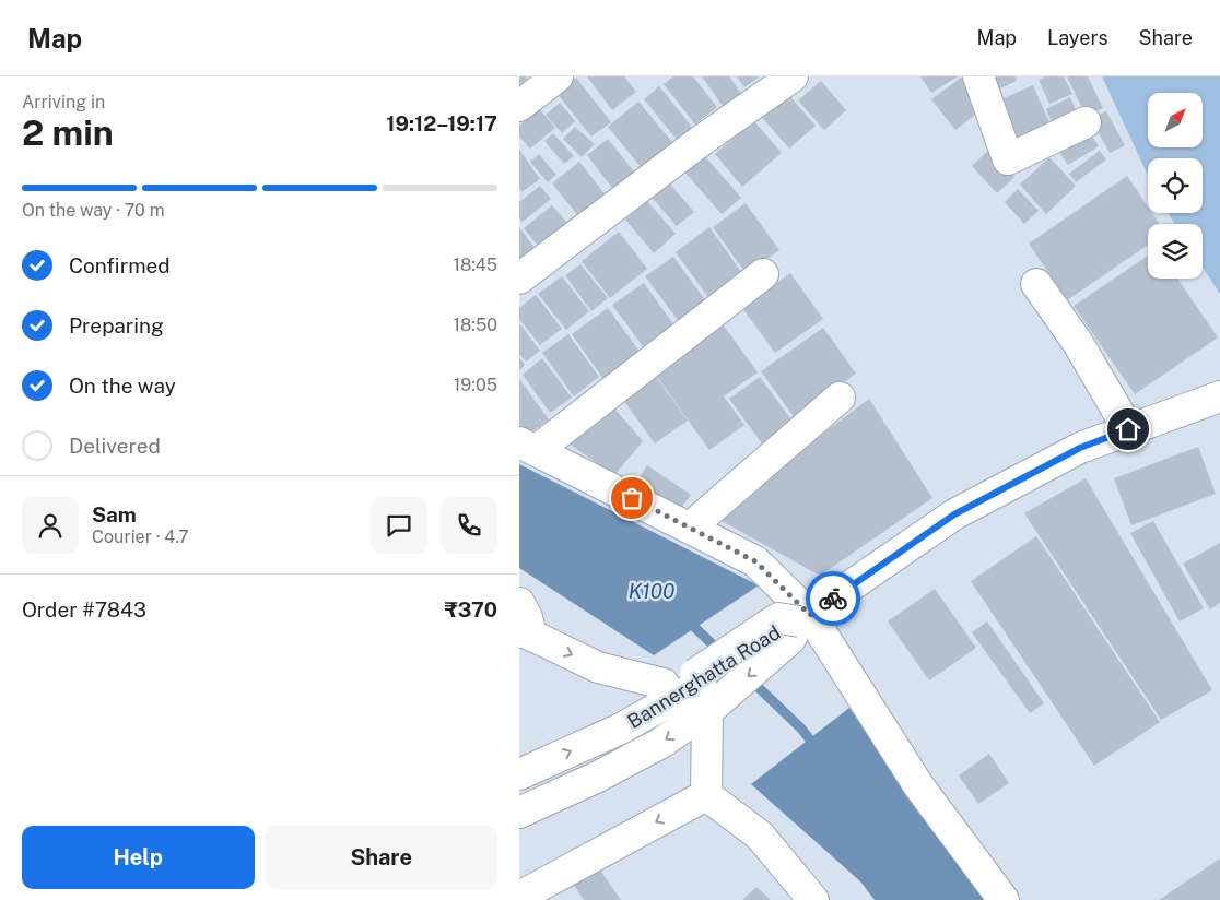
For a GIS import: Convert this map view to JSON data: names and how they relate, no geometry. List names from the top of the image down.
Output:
{
  "streets": {
    "street": ["Bannerghatta Road"]
  },
  "water": ["K100"],
  "north": "top right",
  "page": {
    "header": "Map",
    "nav": ["Map", "Layers", "Share"],
    "heading": ["2 min", "Arriving in", "19:12–19:17"],
    "panel": [
      "Sam",
      "Courier · 4.7",
      "Order #7843",
      "₹370"
    ],
    "bar": "On the way · 70 m",
    "list": [
      ["Confirmed", "18:45"],
      ["Preparing", "18:50"],
      ["On the way", "19:05"],
      "Delivered"
    ],
    "buttons": ["Help", "Share"]
  }
}
